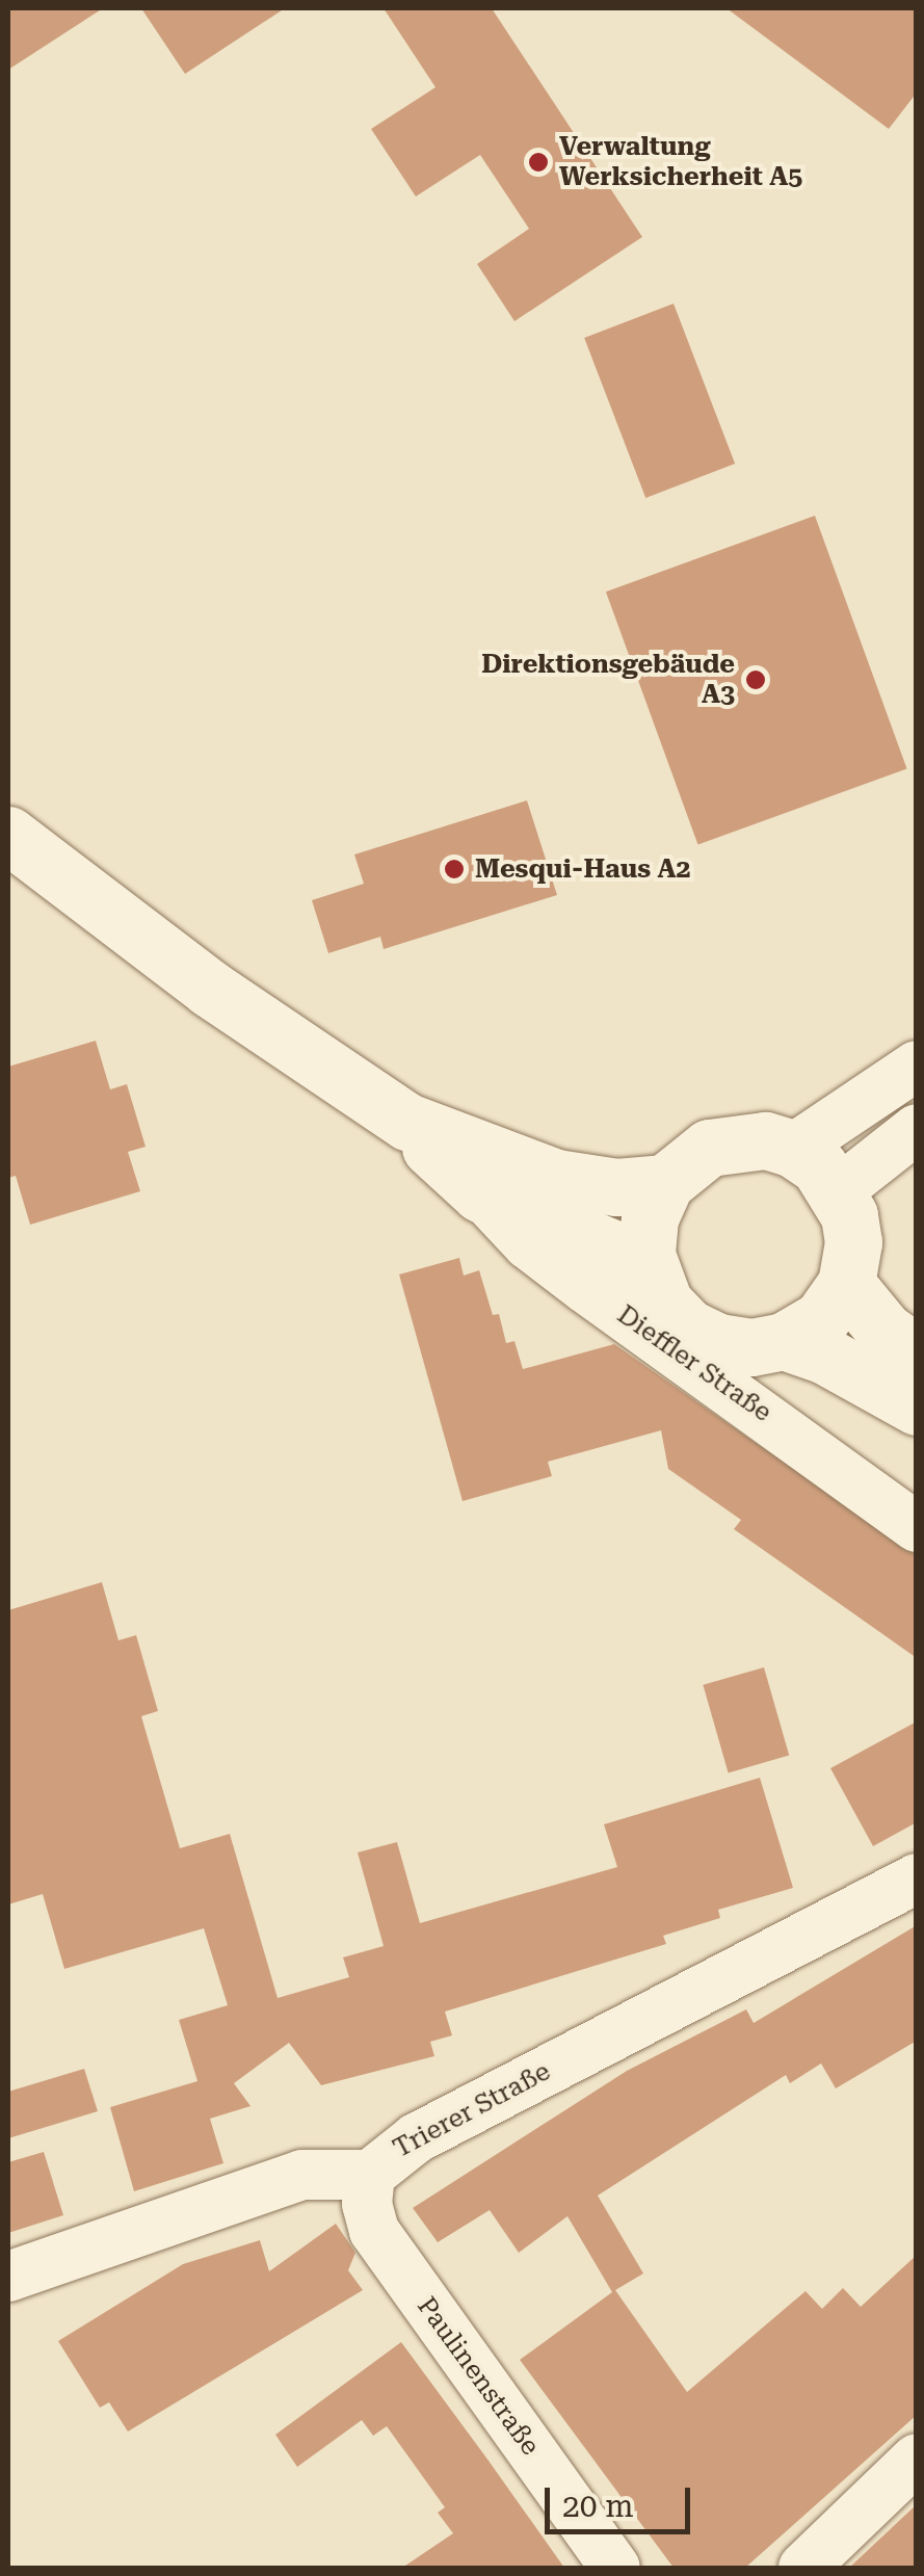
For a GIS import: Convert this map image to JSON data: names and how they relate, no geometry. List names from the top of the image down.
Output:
{
  "streets": {
    "main road": ["Dieffler Straße"],
    "street": ["Trierer Straße", "Paulinenstraße"]
  },
  "crossings": [
    ["Trierer Straße", "Paulinenstraße"]
  ],
  "places": ["Verwaltung Werksicherheit A5", "Direktionsgebäude A3", "Mesqui-Haus A2"],
  "scale_bar": "20 m"
}
